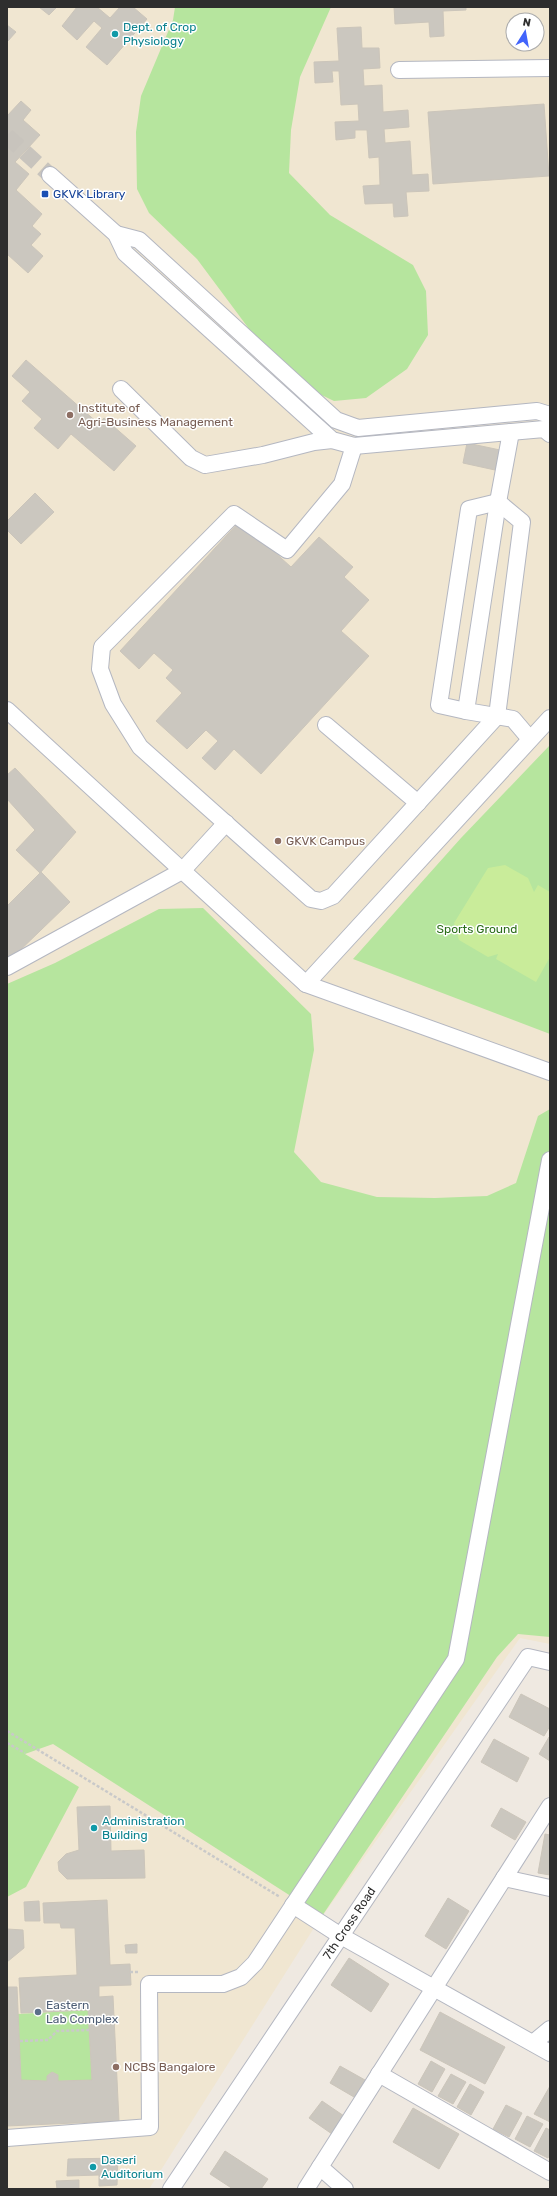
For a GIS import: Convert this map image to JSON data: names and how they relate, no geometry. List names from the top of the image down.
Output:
{
  "streets": {
    "street": ["7th Cross Road"]
  },
  "parks": ["Sports Ground"],
  "places": {
    "other": [
      "Dept. of Crop Physiology",
      "Institute of Agri-Business Management",
      "GKVK Campus",
      "Administration Building",
      "Eastern Lab Complex",
      "NCBS Bangalore",
      "Daseri Auditorium"
    ],
    "transit": ["GKVK Library"]
  },
  "north": "top"
}
